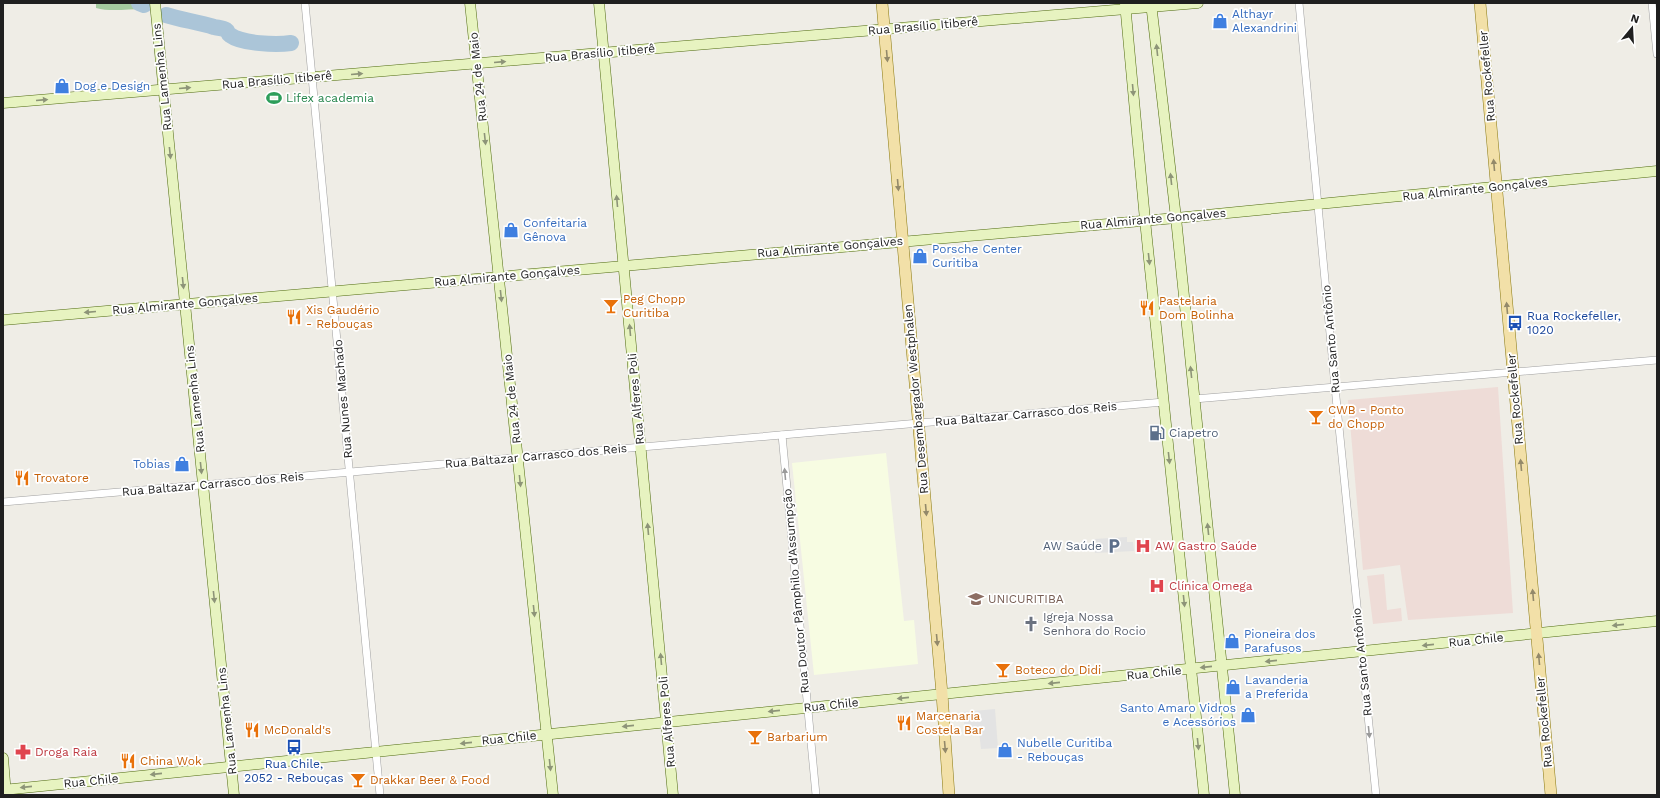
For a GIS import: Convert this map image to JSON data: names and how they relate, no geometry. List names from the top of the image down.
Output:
{
  "streets": {
    "main road": ["Rua Rockefeller", "Rua Desembargador Westphalen"],
    "street": [
      "Rua Brasílio Itiberê",
      "Rua Lamenha Lins",
      "Rua 24 de Maio",
      "Rua Almirante Gonçalves",
      "Rua Santo Antônio",
      "Rua Nunes Machado",
      "Rua Alferes Poli",
      "Rua Baltazar Carrasco dos Reis",
      "Rua Doutor Pâmphilo d'Assumpção",
      "Rua Chile"
    ]
  },
  "crossings": [
    ["Rua Brasílio Itiberê", "Rua Lamenha Lins"],
    ["Rua Brasílio Itiberê", "Rua 24 de Maio"],
    ["Rua Brasílio Itiberê", "Rua Nunes Machado"],
    ["Rua Brasílio Itiberê", "Rua Alferes Poli"],
    ["Rua Brasílio Itiberê", "Rua Desembargador Westphalen"],
    ["Rua Rockefeller", "Rua Almirante Gonçalves"],
    ["Rua Rockefeller", "Rua Chile"],
    ["Rua Lamenha Lins", "Rua Almirante Gonçalves"],
    ["Rua Lamenha Lins", "Rua Baltazar Carrasco dos Reis"],
    ["Rua Lamenha Lins", "Rua Chile"],
    ["Rua 24 de Maio", "Rua Almirante Gonçalves"],
    ["Rua 24 de Maio", "Rua Baltazar Carrasco dos Reis"],
    ["Rua 24 de Maio", "Rua Chile"],
    ["Rua Almirante Gonçalves", "Rua Santo Antônio"],
    ["Rua Almirante Gonçalves", "Rua Nunes Machado"],
    ["Rua Almirante Gonçalves", "Rua Alferes Poli"],
    ["Rua Almirante Gonçalves", "Rua Desembargador Westphalen"],
    ["Rua Santo Antônio", "Rua Chile"],
    ["Rua Nunes Machado", "Rua Baltazar Carrasco dos Reis"],
    ["Rua Nunes Machado", "Rua Chile"],
    ["Rua Alferes Poli", "Rua Baltazar Carrasco dos Reis"],
    ["Rua Alferes Poli", "Rua Chile"],
    ["Rua Desembargador Westphalen", "Rua Baltazar Carrasco dos Reis"],
    ["Rua Desembargador Westphalen", "Rua Chile"],
    ["Rua Baltazar Carrasco dos Reis", "Rua Doutor Pâmphilo d'Assumpção"],
    ["Rua Doutor Pâmphilo d'Assumpção", "Rua Chile"]
  ],
  "one_way": [
    "Rua Brasílio Itiberê",
    "Rua Rockefeller",
    "Rua Lamenha Lins",
    "Rua 24 de Maio",
    "Rua Alferes Poli",
    "Rua Desembargador Westphalen",
    "Rua Doutor Pâmphilo d'Assumpção",
    "Rua Chile"
  ],
  "places": {
    "shop": [
      "Althayr Alexandrini",
      "Dog e Design",
      "Confeitaria Gênova",
      "Porsche Center Curitiba",
      "Tobias",
      "Pioneira dos Parafusos",
      "Lavanderia a Preferida",
      "Santo Amaro Vidros e Acessórios",
      "Nubelle Curitiba - Rebouças"
    ],
    "sports": ["Lifex academia"],
    "bar": [
      "Peg Chopp Curitiba",
      "CWB - Ponto do Chopp",
      "Boteco do Didi",
      "Barbarium",
      "Drakkar Beer & Food"
    ],
    "restaurant": [
      "Pastelaria Dom Bolinha",
      "Xis Gaudério - Rebouças",
      "Trovatore",
      "Marcenaria Costela Bar",
      "McDonald's",
      "China Wok"
    ],
    "bus stop": ["Rua Rockefeller, 1020", "Rua Chile, 2052 - Rebouças"],
    "fuel station": ["Ciapetro"],
    "parking": ["AW Saúde"],
    "hospital": ["AW Gastro Saúde", "Clínica Omega"],
    "school or university": ["UNICURITIBA"],
    "church": ["Igreja Nossa Senhora do Rocio"],
    "pharmacy": ["Droga Raia"]
  },
  "north": "top"
}
